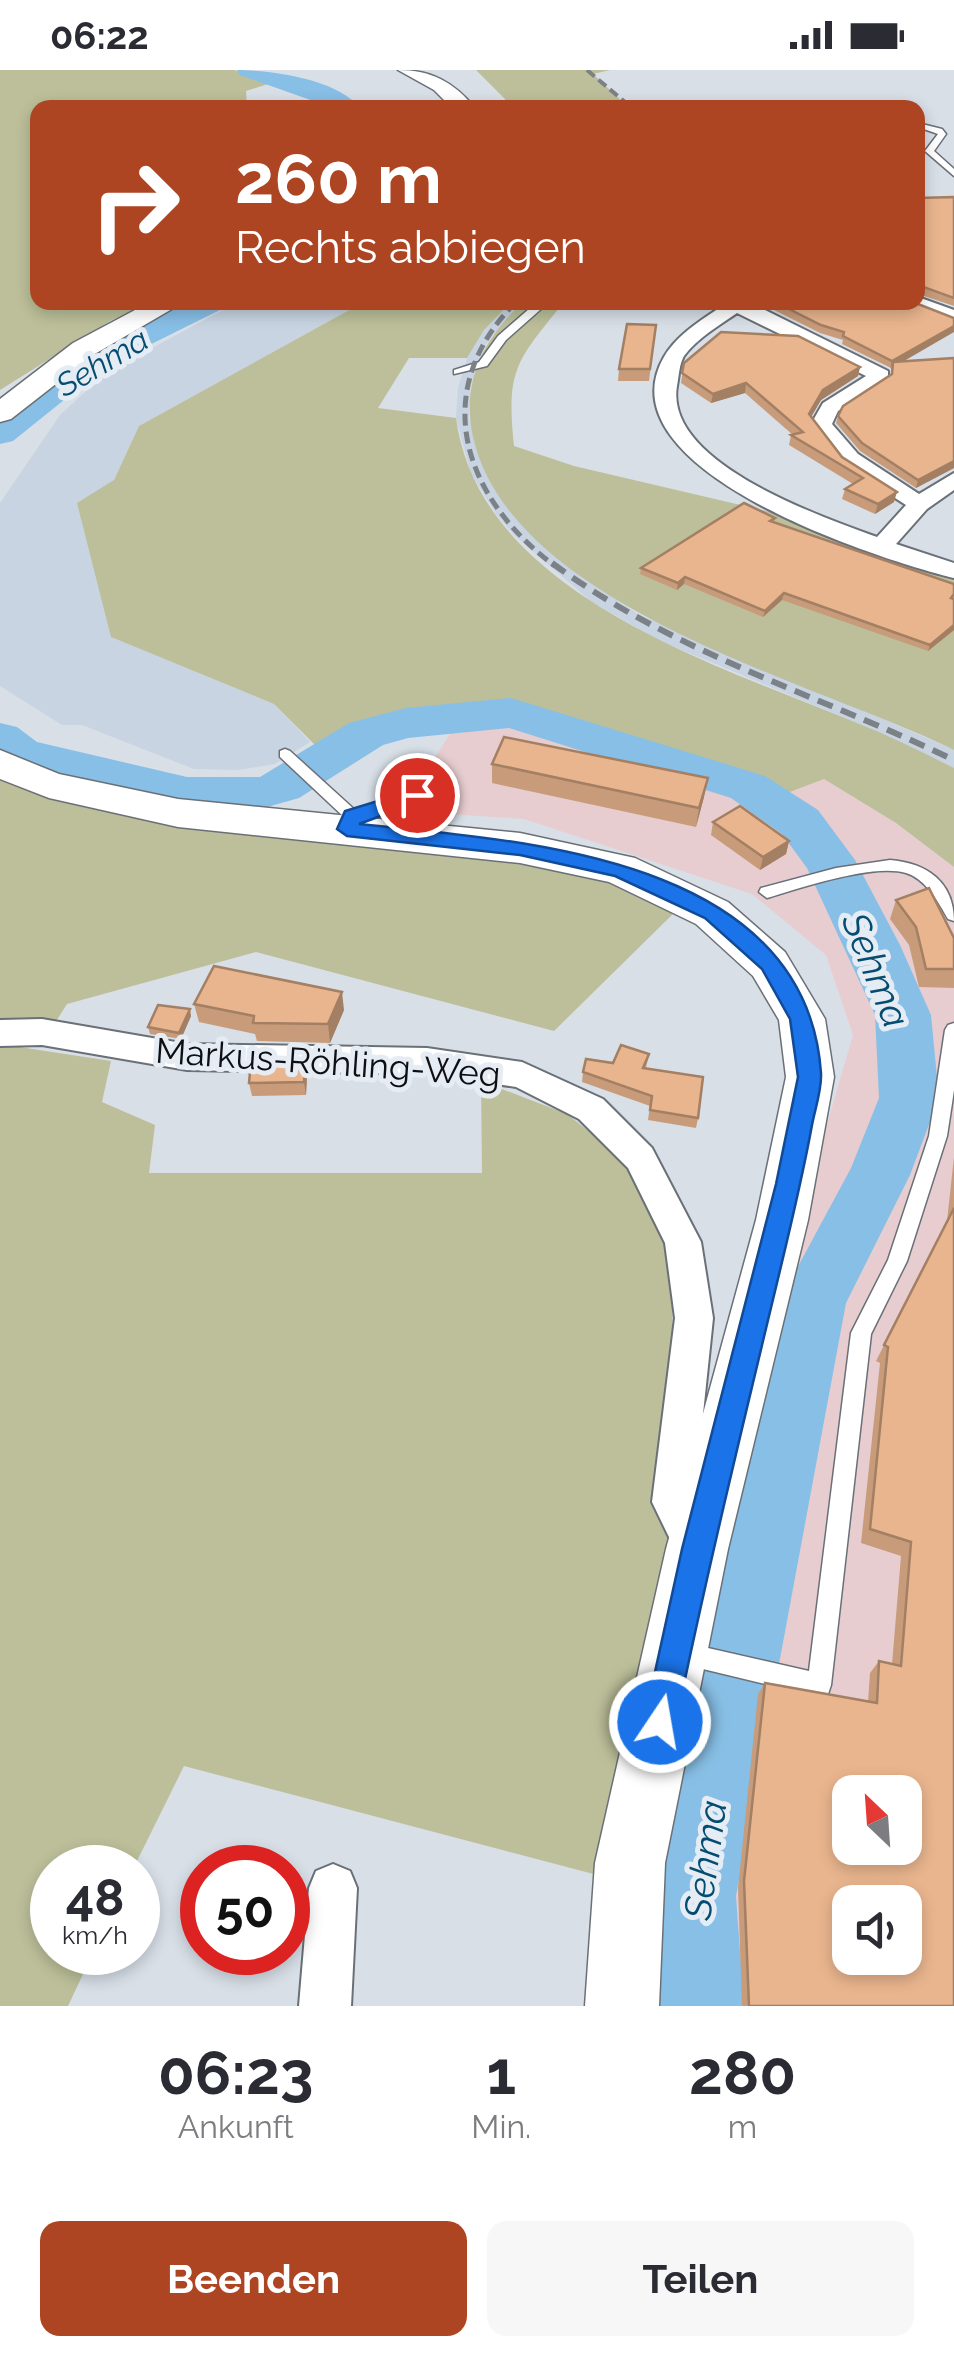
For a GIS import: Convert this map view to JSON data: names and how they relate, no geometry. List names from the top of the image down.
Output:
{
  "streets": {
    "street": ["Markus-Röhling-Weg"]
  },
  "water": ["Sehma"],
  "north": "top left",
  "page": {
    "status": "06:22",
    "turn": ["260 m", "Rechts abbiegen"],
    "speed": "48 km/h",
    "limit": "50",
    "eta": [
      "06:23",
      "Ankunft",
      "1",
      "Min.",
      "280",
      "m"
    ],
    "buttons": ["Beenden", "Teilen"]
  }
}
